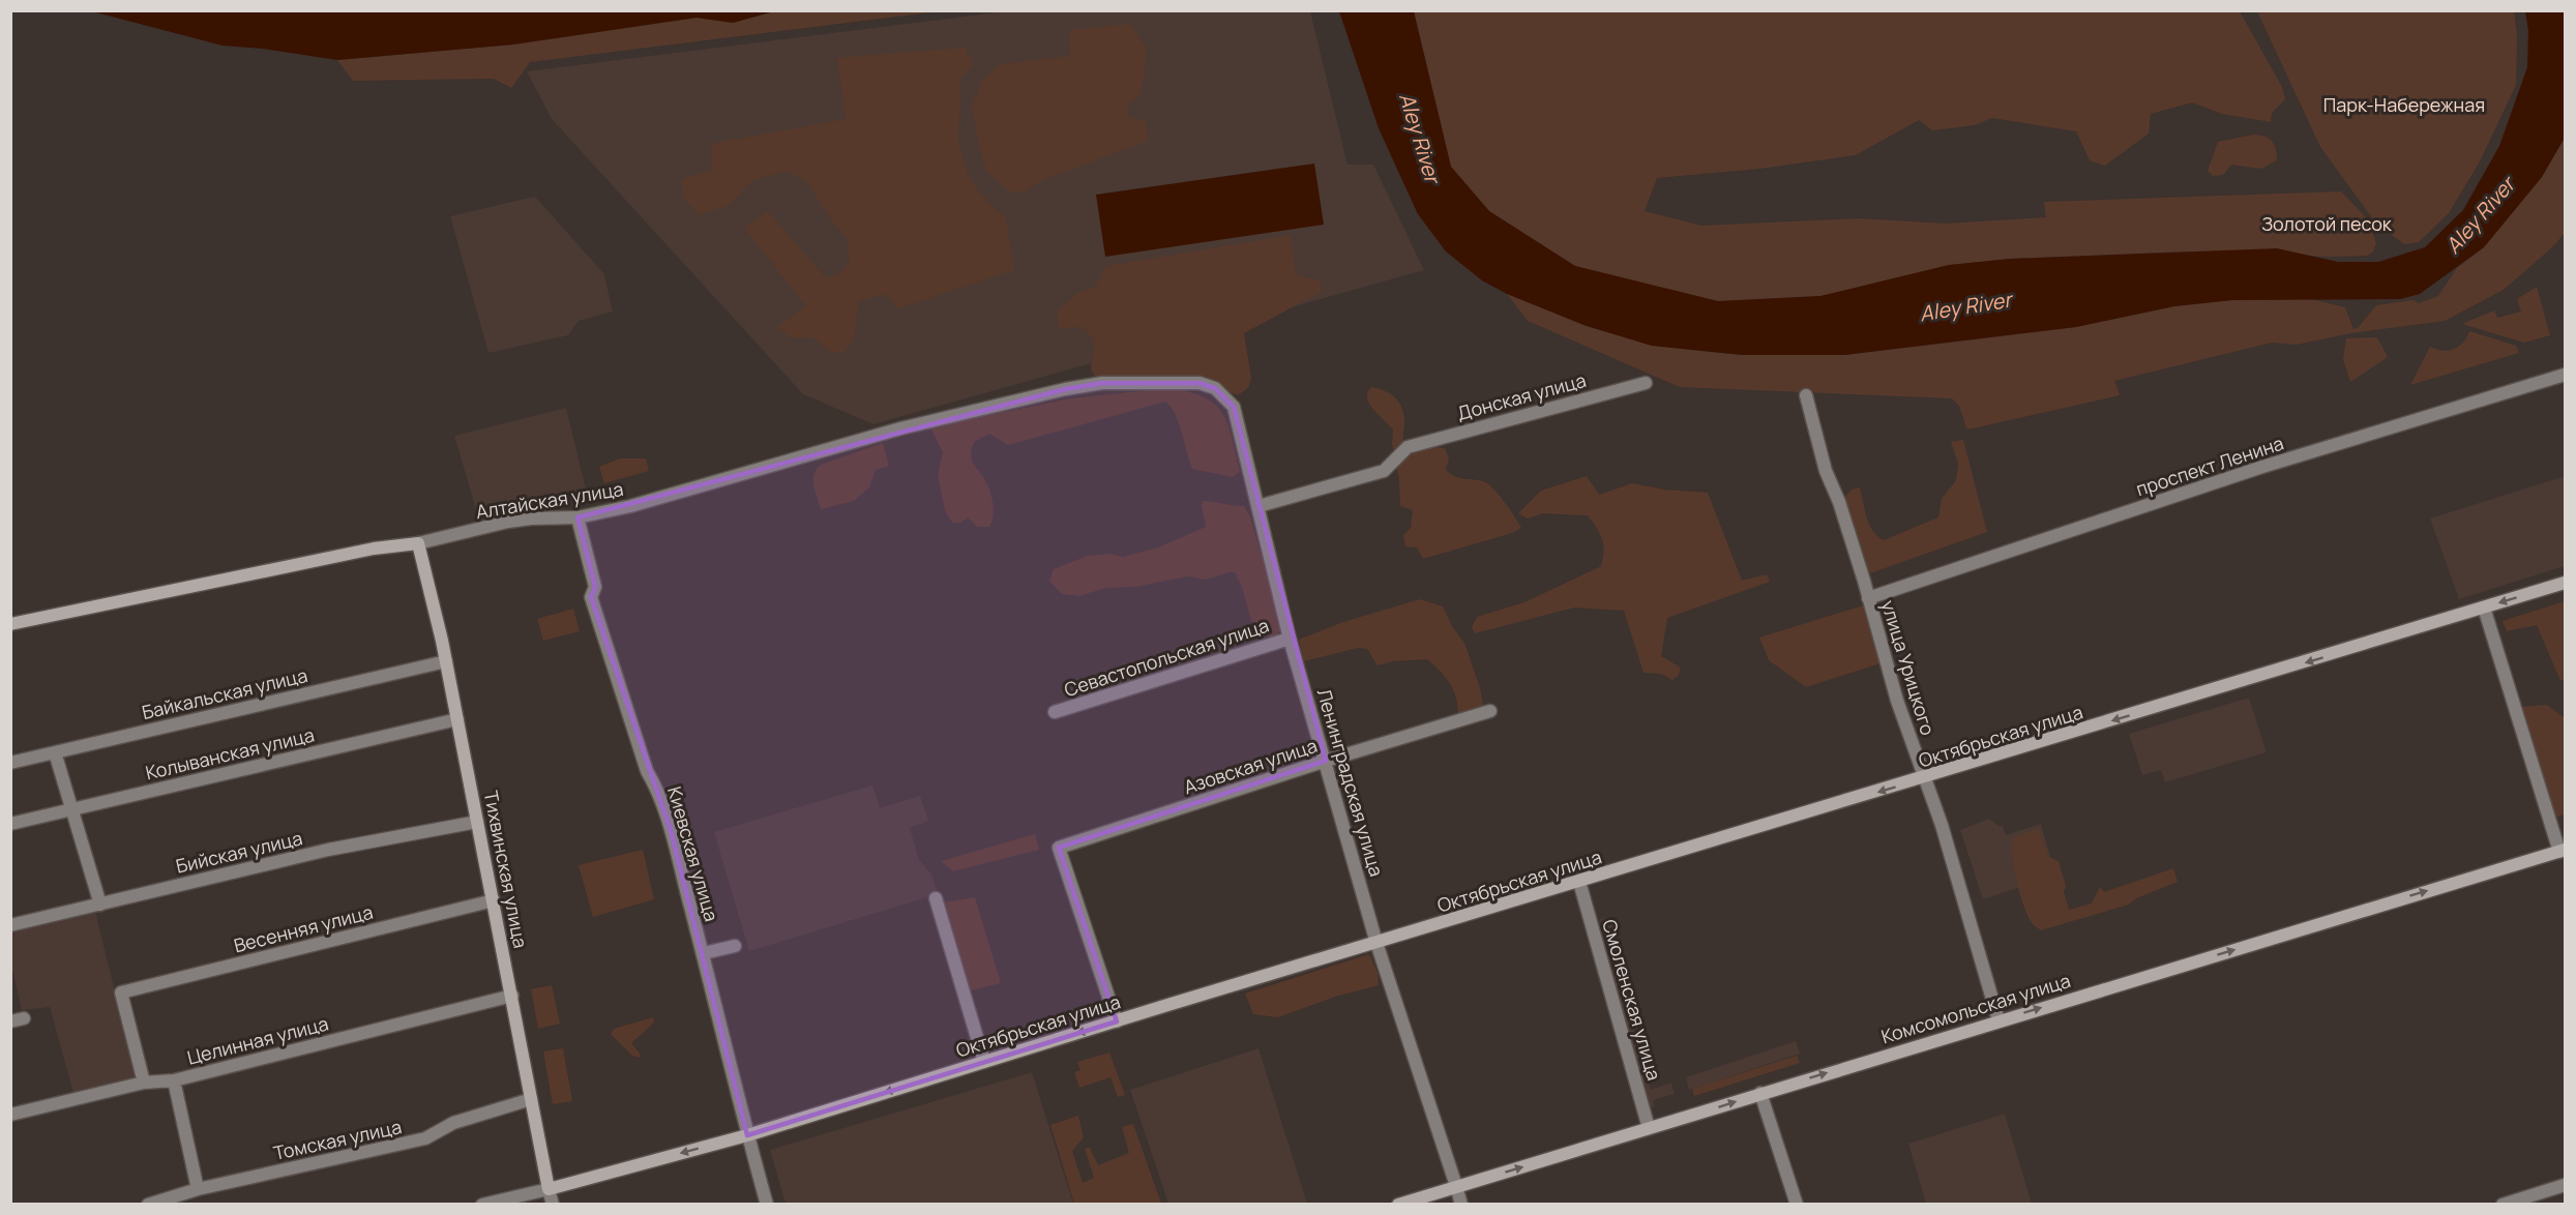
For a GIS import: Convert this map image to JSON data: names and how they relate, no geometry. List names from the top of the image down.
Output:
{
  "streets": {
    "main road": [
      "Алтайская улица",
      "Октябрьская улица",
      "Тихвинская улица",
      "Комсомольская улица"
    ],
    "street": [
      "Донская улица",
      "проспект Ленина",
      "Севастопольская улица",
      "улица Урицкого",
      "Байкальская улица",
      "Колыванская улица",
      "Азовская улица",
      "Ленинградская улица",
      "Бийская улица",
      "Киевская улица",
      "Весенняя улица",
      "Смоленская улица",
      "Целинная улица",
      "Томская улица"
    ]
  },
  "crossings": [
    ["Донская улица", "Ленинградская улица"],
    ["проспект Ленина", "улица Урицкого"],
    ["Алтайская улица", "Ленинградская улица"],
    ["Алтайская улица", "Киевская улица"],
    ["Алтайская улица", "Тихвинская улица"],
    ["Севастопольская улица", "Ленинградская улица"],
    ["улица Урицкого", "Октябрьская улица"],
    ["улица Урицкого", "Комсомольская улица"],
    ["Байкальская улица", "Тихвинская улица"],
    ["Октябрьская улица", "Азовская улица"],
    ["Октябрьская улица", "Ленинградская улица"],
    ["Октябрьская улица", "Киевская улица"],
    ["Октябрьская улица", "Тихвинская улица"],
    ["Октябрьская улица", "Смоленская улица"],
    ["Колыванская улица", "Тихвинская улица"],
    ["Азовская улица", "Ленинградская улица"],
    ["Ленинградская улица", "Комсомольская улица"],
    ["Бийская улица", "Тихвинская улица"],
    ["Тихвинская улица", "Весенняя улица"],
    ["Тихвинская улица", "Целинная улица"],
    ["Тихвинская улица", "Томская улица"],
    ["Весенняя улица", "Целинная улица"],
    ["Смоленская улица", "Комсомольская улица"]
  ],
  "one_way": ["Октябрьская улица", "Комсомольская улица"],
  "water": ["Aley River"],
  "parks": ["Парк-Набережная", "Золотой песок"]
}
